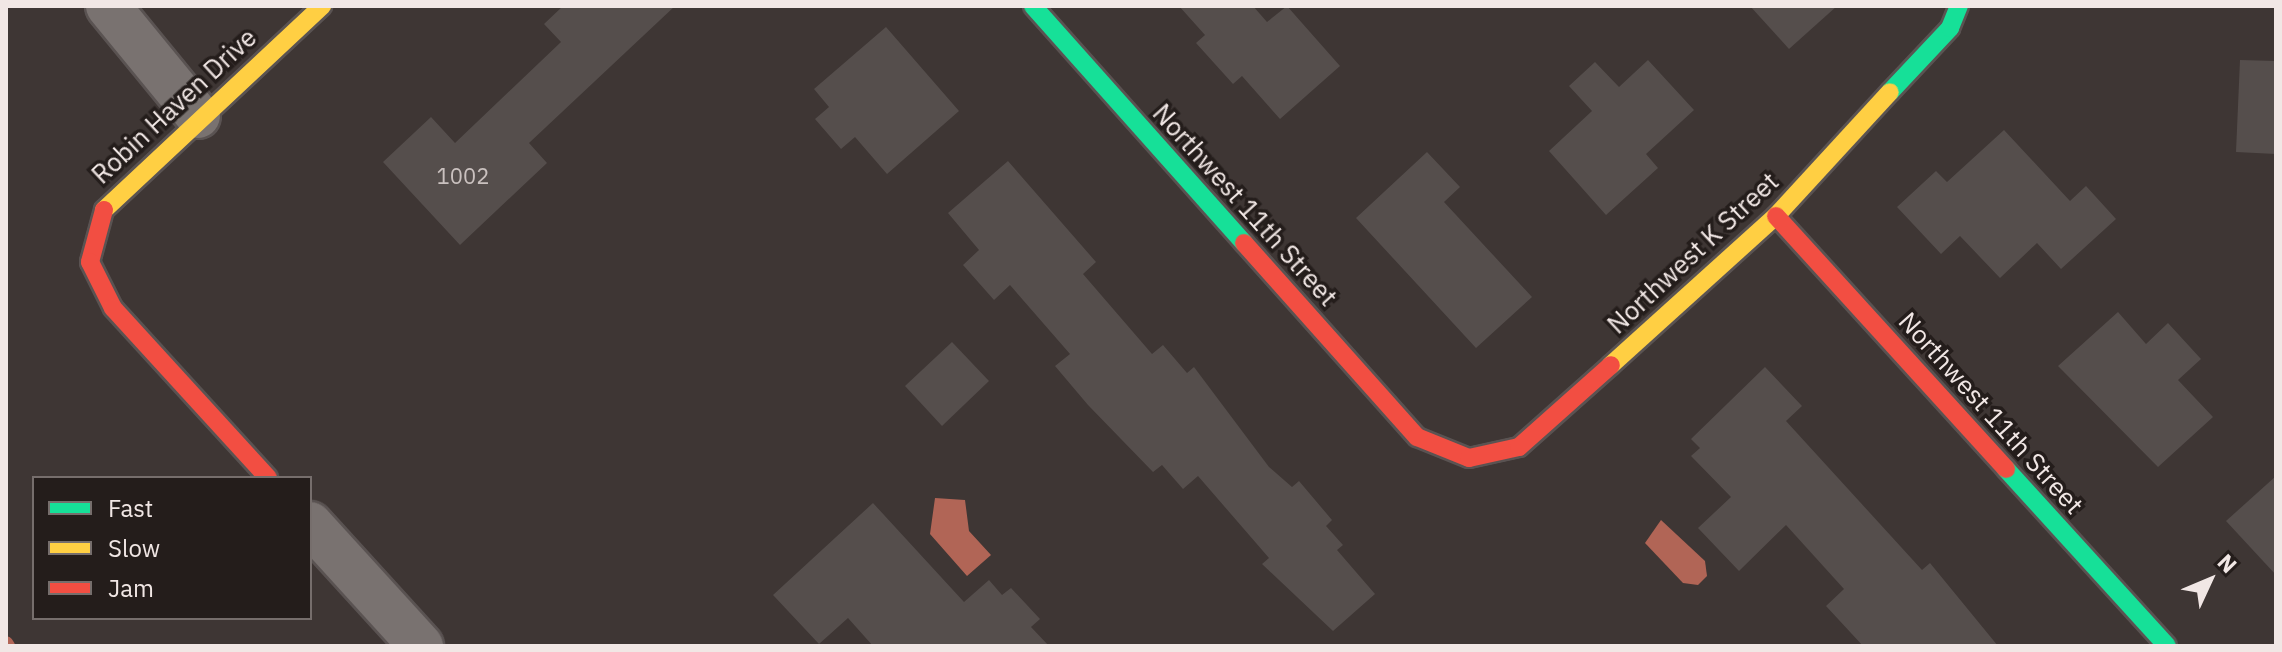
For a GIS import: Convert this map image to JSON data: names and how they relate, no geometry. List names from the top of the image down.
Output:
{
  "streets": {
    "street": ["Robin Haven Drive", "Northwest 11th Street", "Northwest K Street"]
  },
  "crossings": [
    ["Northwest 11th Street", "Northwest K Street"]
  ],
  "house_numbers": ["1002"],
  "legend": ["Fast", "Slow", "Jam"],
  "north": "top right"
}
